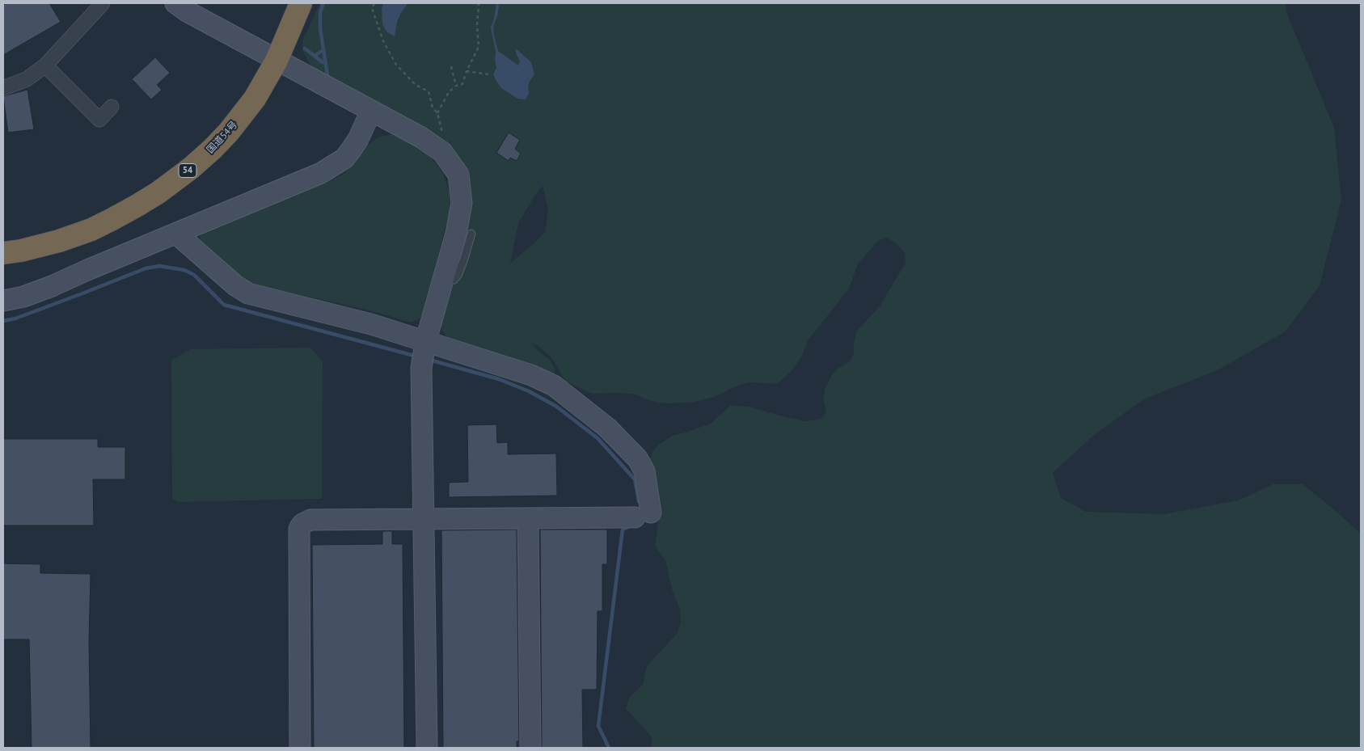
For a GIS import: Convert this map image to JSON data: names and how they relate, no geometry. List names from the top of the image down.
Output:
{
  "streets": {
    "highway": ["国道54号", "54"]
  }
}
